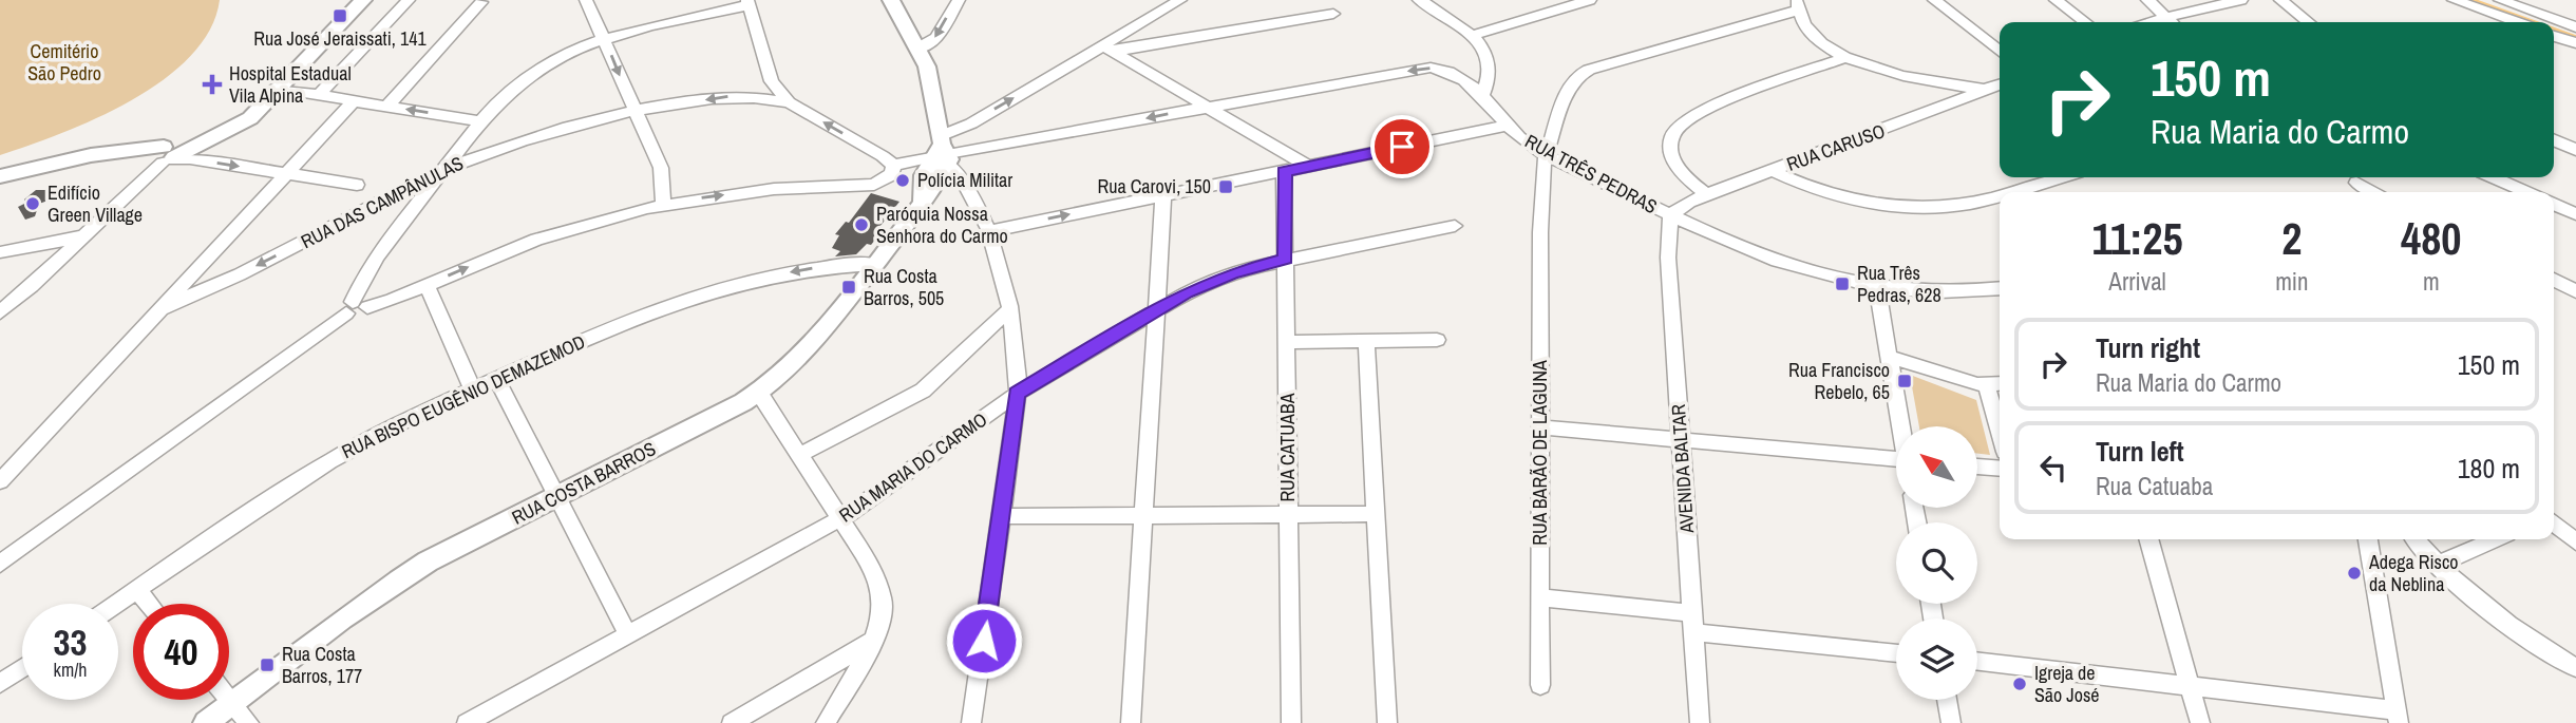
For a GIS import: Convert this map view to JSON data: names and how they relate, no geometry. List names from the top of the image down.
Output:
{
  "streets": {
    "main road": ["RUA COSTA BARROS"],
    "street": [
      "RUA CARUSO",
      "RUA TRÊS PEDRAS",
      "RUA DAS CAMPÂNULAS",
      "RUA BISPO EUGÊNIO DEMAZEMOD",
      "RUA CATUABA",
      "RUA BARÃO DE LAGUNA",
      "RUA MARIA DO CARMO",
      "AVENIDA BALTAR"
    ]
  },
  "crossings": [
    ["RUA CARUSO", "RUA TRÊS PEDRAS"],
    ["RUA CARUSO", "AVENIDA BALTAR"],
    ["RUA TRÊS PEDRAS", "RUA BARÃO DE LAGUNA"],
    ["RUA TRÊS PEDRAS", "AVENIDA BALTAR"],
    ["RUA TRÊS PEDRAS", "RUA COSTA BARROS"],
    ["RUA BISPO EUGÊNIO DEMAZEMOD", "RUA COSTA BARROS"],
    ["RUA CATUABA", "RUA MARIA DO CARMO"]
  ],
  "parks": ["Cemitério São Pedro"],
  "places": {
    "transit": [
      "Rua José Jeraissati, 141",
      "Rua Carovi, 150",
      "Rua Três Pedras, 628",
      "Rua Costa Barros, 505",
      "Rua Francisco Rebelo, 65",
      "Rua Costa Barros, 177"
    ],
    "health": ["Hospital Estadual Vila Alpina"],
    "other": [
      "Polícia Militar",
      "Edifício Green Village",
      "Paróquia Nossa Senhora do Carmo",
      "Adega Risco da Neblina",
      "Igreja de São José"
    ]
  },
  "north": "top left",
  "page": {
    "turn": ["150 m", "Rua Maria do Carmo"],
    "eta": [
      "11:25",
      "Arrival",
      "2",
      "min",
      "480",
      "m"
    ],
    "list": [
      {
        "name": "Turn right",
        "note": "Rua Maria do Carmo",
        "value": "150 m"
      },
      {
        "name": "Turn left",
        "note": "Rua Catuaba",
        "value": "180 m"
      }
    ],
    "speed": "33 km/h",
    "limit": "40"
  }
}
